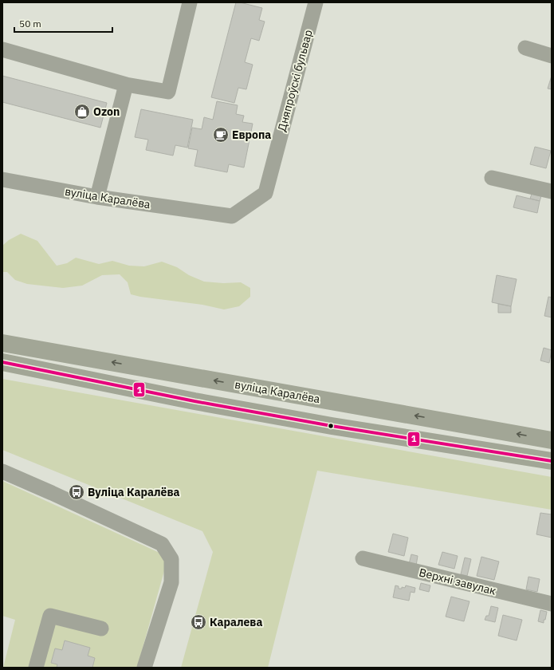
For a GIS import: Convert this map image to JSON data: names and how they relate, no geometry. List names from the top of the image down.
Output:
{
  "streets": {
    "main road": ["вуліца Каралёва"],
    "street": ["Дняпроўскі бульвар", "Верхні завулак"]
  },
  "crossings": [
    ["Дняпроўскі бульвар", "вуліца Каралёва"]
  ],
  "one_way": ["вуліца Каралёва"],
  "places": {
    "shop": ["Ozon"],
    "cafe": ["Европа"],
    "bus stop": ["Вуліца Каралёва", "Каралева"]
  },
  "lines": ["transit line 1"],
  "scale_bar": "50 m"
}
